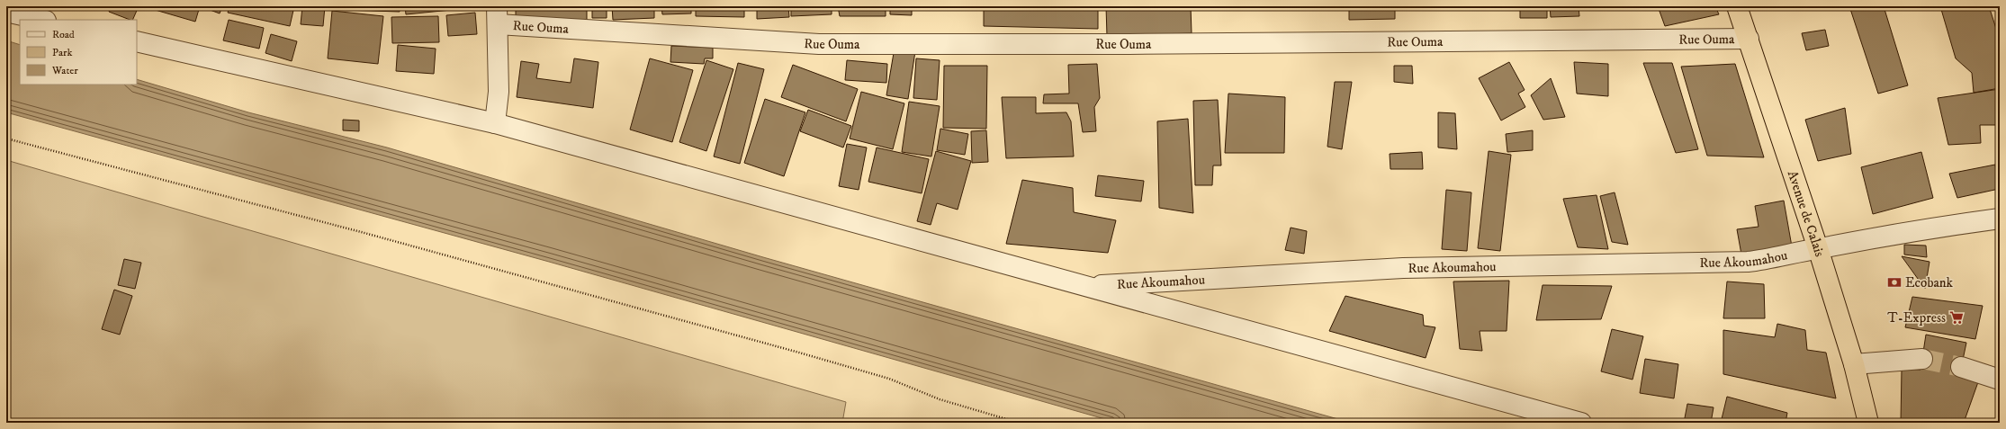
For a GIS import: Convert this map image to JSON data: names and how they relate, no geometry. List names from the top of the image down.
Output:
{
  "streets": {
    "highway": ["Avenue de Calais"],
    "street": ["Rue Ouma", "Rue Akoumahou"]
  },
  "crossings": [
    ["Rue Ouma", "Avenue de Calais"],
    ["Avenue de Calais", "Rue Akoumahou"]
  ],
  "places": {
    "bank": ["Ecobank"],
    "supermarket": ["T-Express"]
  },
  "legend": ["Road", "Park", "Water"]
}
